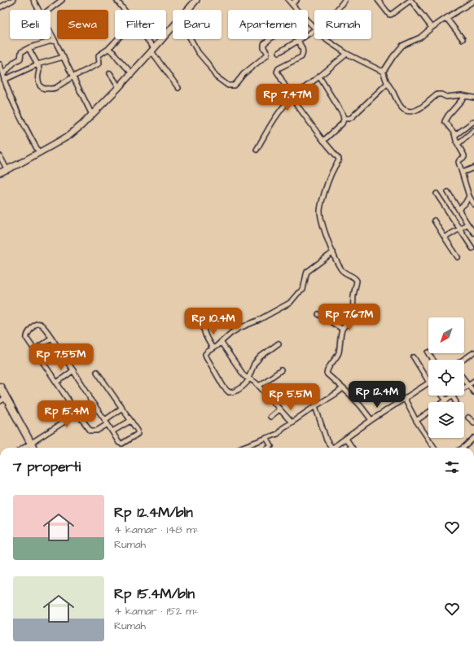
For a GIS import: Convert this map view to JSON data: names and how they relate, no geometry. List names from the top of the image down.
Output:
{
  "north": "bottom left",
  "page": {
    "chip": [
      "Beli",
      "Sewa",
      "Filter",
      "Baru",
      "Apartemen",
      "Rumah"
    ],
    "price": [
      "Rp 7.47M",
      "Rp 7.67M",
      "Rp 10.4M",
      "Rp 7.55M",
      "Rp 12.4M",
      "Rp 5.5M",
      "Rp 15.4M"
    ],
    "heading": "7 properti",
    "list": [
      {
        "name": "Rp 12.4M/bln",
        "note": "4 kamar · 148 m² · Rumah"
      },
      {
        "name": "Rp 15.4M/bln",
        "note": "4 kamar · 152 m² · Rumah"
      }
    ]
  }
}
